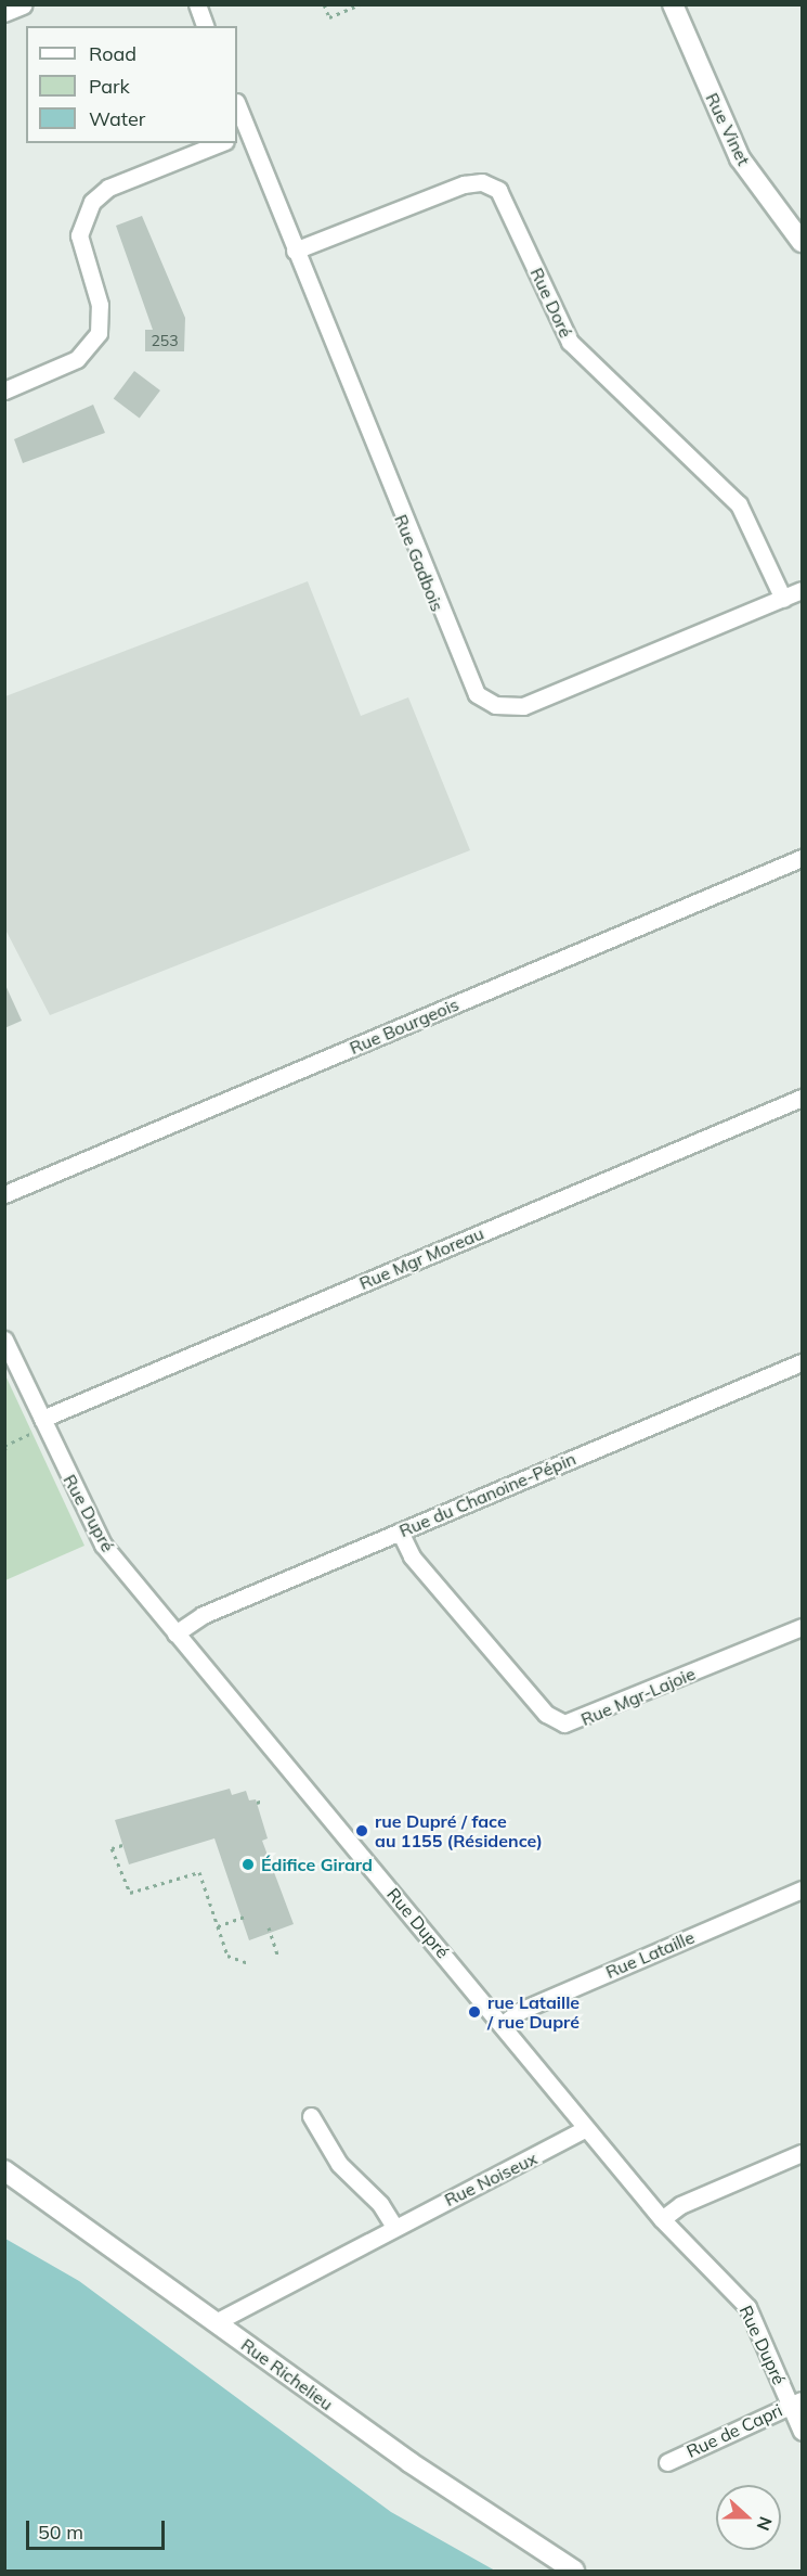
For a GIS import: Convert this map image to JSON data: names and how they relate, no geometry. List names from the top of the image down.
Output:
{
  "streets": {
    "main road": ["Rue Vinet", "Rue Richelieu"],
    "street": [
      "Rue Doré",
      "Rue Gadbois",
      "Rue Bourgeois",
      "Rue Mgr Moreau",
      "Rue du Chanoine-Pépin",
      "Rue Dupré",
      "Rue Mgr-Lajoie",
      "Rue Lataille",
      "Rue Noiseux",
      "Rue de Capri"
    ]
  },
  "crossings": [
    ["Rue Doré", "Rue Gadbois"],
    ["Rue Mgr Moreau", "Rue Dupré"],
    ["Rue du Chanoine-Pépin", "Rue Dupré"],
    ["Rue du Chanoine-Pépin", "Rue Mgr-Lajoie"],
    ["Rue Dupré", "Rue Lataille"],
    ["Rue Dupré", "Rue Noiseux"],
    ["Rue Dupré", "Rue de Capri"],
    ["Rue Noiseux", "Rue Richelieu"]
  ],
  "places": ["rue Dupré / face au 1155 (Résidence)", "Édifice Girard", "rue Lataille / rue Dupré"],
  "house_numbers": ["253"],
  "legend": ["Road", "Park", "Water"],
  "scale_bar": "50 m",
  "north": "right"
}
